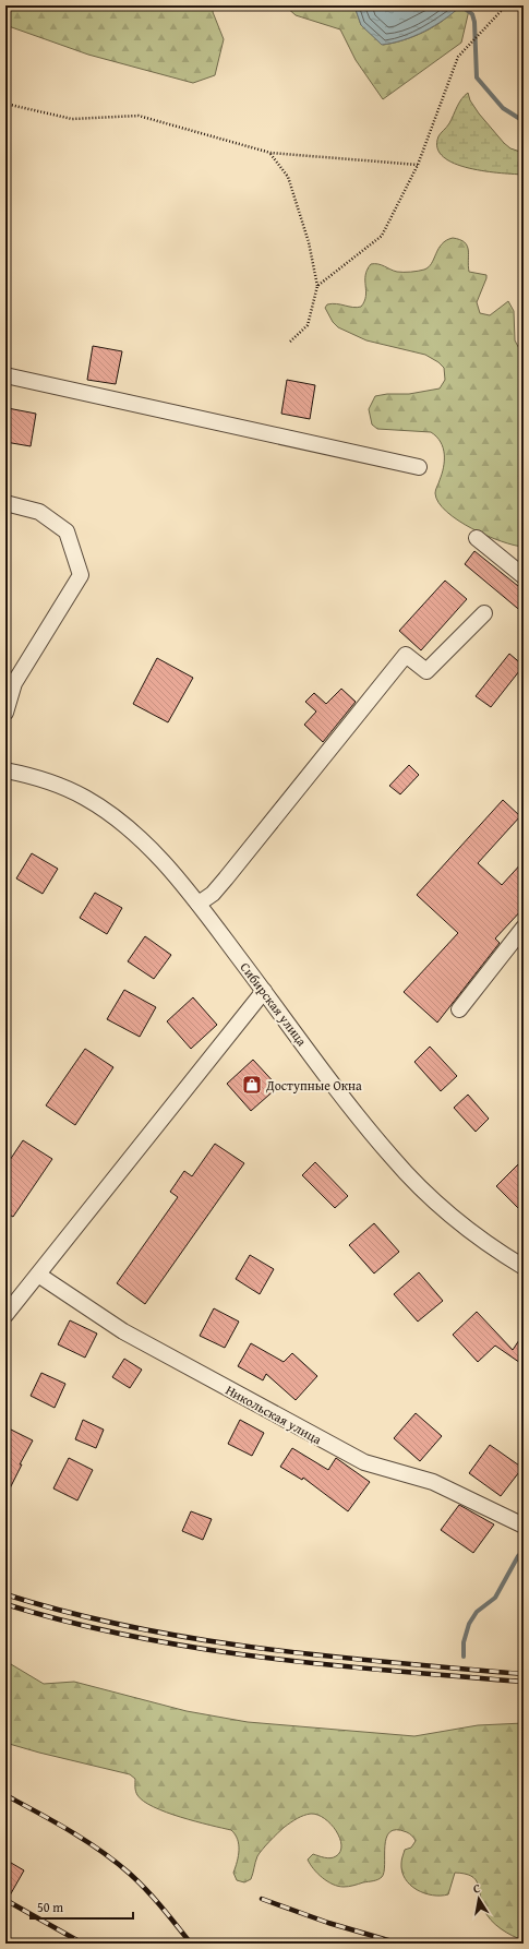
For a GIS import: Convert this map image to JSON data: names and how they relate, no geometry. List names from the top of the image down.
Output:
{
  "streets": {
    "street": ["Сибирская улица", "Никольская улица"]
  },
  "places": {
    "shop": ["Доступные Окна"]
  },
  "scale_bar": "50 m",
  "north": "top"
}
